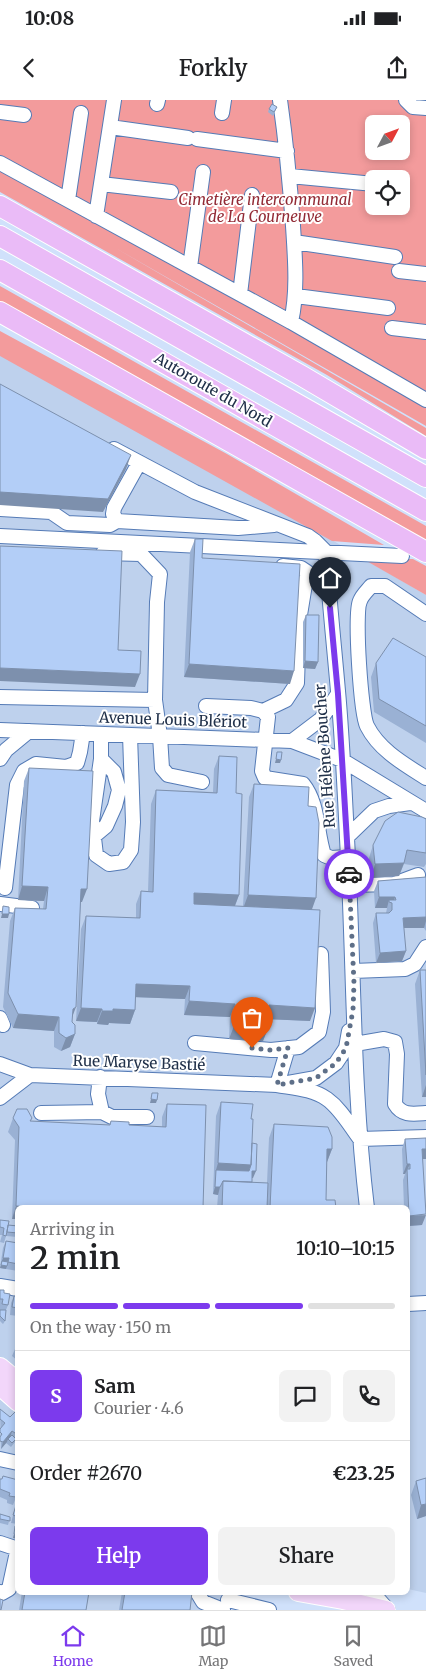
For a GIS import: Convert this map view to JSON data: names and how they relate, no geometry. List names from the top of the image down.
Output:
{
  "streets": {
    "highway": ["Autoroute du Nord"],
    "street": ["Avenue Louis Blériot", "Rue Hélène Boucher", "Rue Maryse Bastié"]
  },
  "crossings": [
    ["Avenue Louis Blériot", "Rue Hélène Boucher"],
    ["Rue Hélène Boucher", "Rue Maryse Bastié"]
  ],
  "parks": ["Cimetière intercommunal de La Courneuve"],
  "north": "top right",
  "page": {
    "status": "10:08",
    "header": "Forkly",
    "heading": ["2 min", "Arriving in", "10:10–10:15"],
    "panel": [
      "Sam",
      "Courier · 4.6",
      "Order #2670",
      "€23.25"
    ],
    "bar": "On the way · 150 m",
    "round": "S",
    "buttons": ["Help", "Share"],
    "tabs": ["Home", "Map", "Saved"]
  }
}
